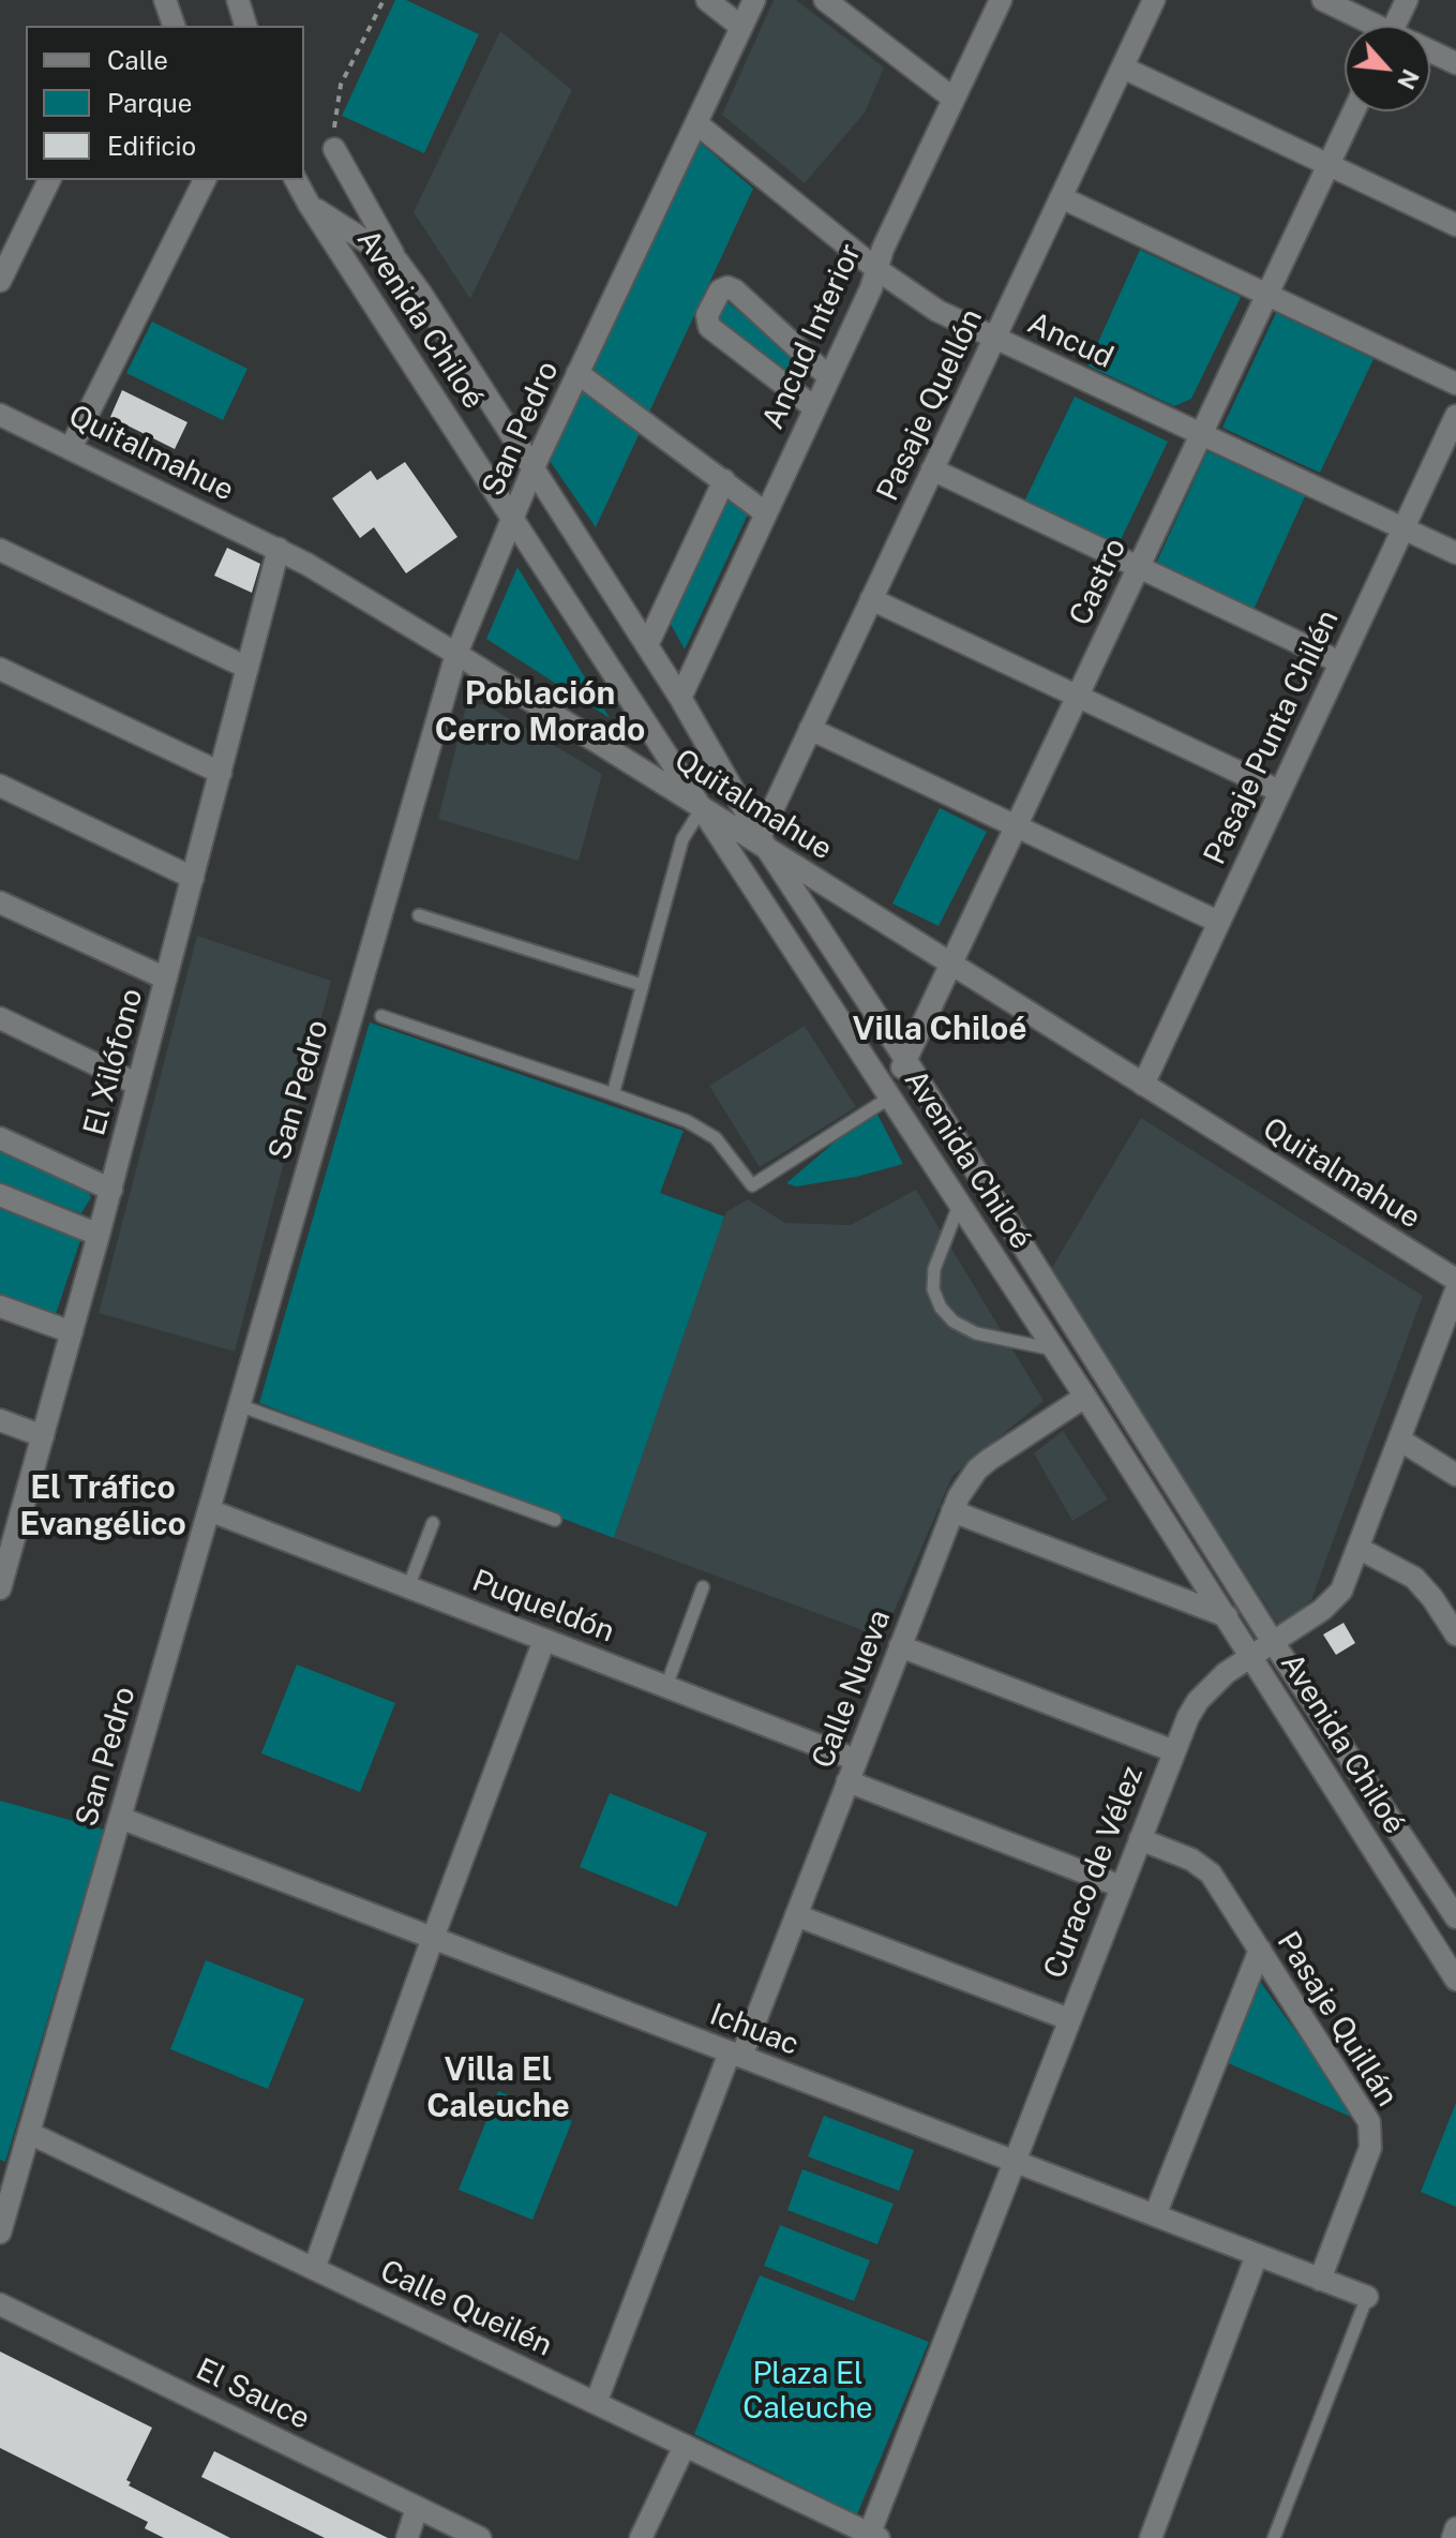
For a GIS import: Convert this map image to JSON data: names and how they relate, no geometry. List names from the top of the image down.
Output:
{
  "streets": {
    "street": [
      "Avenida Chiloé",
      "Ancud Interior",
      "Ancud",
      "Pasaje Quellón",
      "San Pedro",
      "Quitalmahue",
      "Castro",
      "Pasaje Punta Chilén",
      "El Xilófono",
      "Puqueldón",
      "Calle Nueva",
      "Curaco de Vélez",
      "Pasaje Quillán",
      "Ichuac",
      "Calle Queilén",
      "El Sauce"
    ]
  },
  "crossings": [
    ["Avenida Chiloé", "Ancud Interior"],
    ["Avenida Chiloé", "Pasaje Quellón"],
    ["Avenida Chiloé", "San Pedro"],
    ["Avenida Chiloé", "Quitalmahue"],
    ["Avenida Chiloé", "Castro"],
    ["Avenida Chiloé", "Calle Nueva"],
    ["Avenida Chiloé", "Curaco de Vélez"],
    ["Ancud Interior", "Ancud"],
    ["Ancud", "Pasaje Quellón"],
    ["Ancud", "San Pedro"],
    ["Ancud", "Castro"],
    ["Ancud", "Pasaje Punta Chilén"],
    ["Pasaje Quellón", "Quitalmahue"],
    ["San Pedro", "Quitalmahue"],
    ["San Pedro", "Puqueldón"],
    ["San Pedro", "Ichuac"],
    ["San Pedro", "Calle Queilén"],
    ["Quitalmahue", "Castro"],
    ["Quitalmahue", "Pasaje Punta Chilén"],
    ["Quitalmahue", "El Xilófono"],
    ["Puqueldón", "Calle Nueva"],
    ["Calle Nueva", "Ichuac"],
    ["Calle Nueva", "Calle Queilén"],
    ["Curaco de Vélez", "Pasaje Quillán"],
    ["Curaco de Vélez", "Ichuac"],
    ["Curaco de Vélez", "Calle Queilén"],
    ["Pasaje Quillán", "Ichuac"]
  ],
  "districts": [
    "Población Cerro Morado",
    "Villa Chiloé",
    "El Tráfico Evangélico",
    "Villa El Caleuche"
  ],
  "parks": ["Plaza El Caleuche"],
  "legend": ["Calle", "Parque", "Edificio"],
  "north": "bottom right"
}
